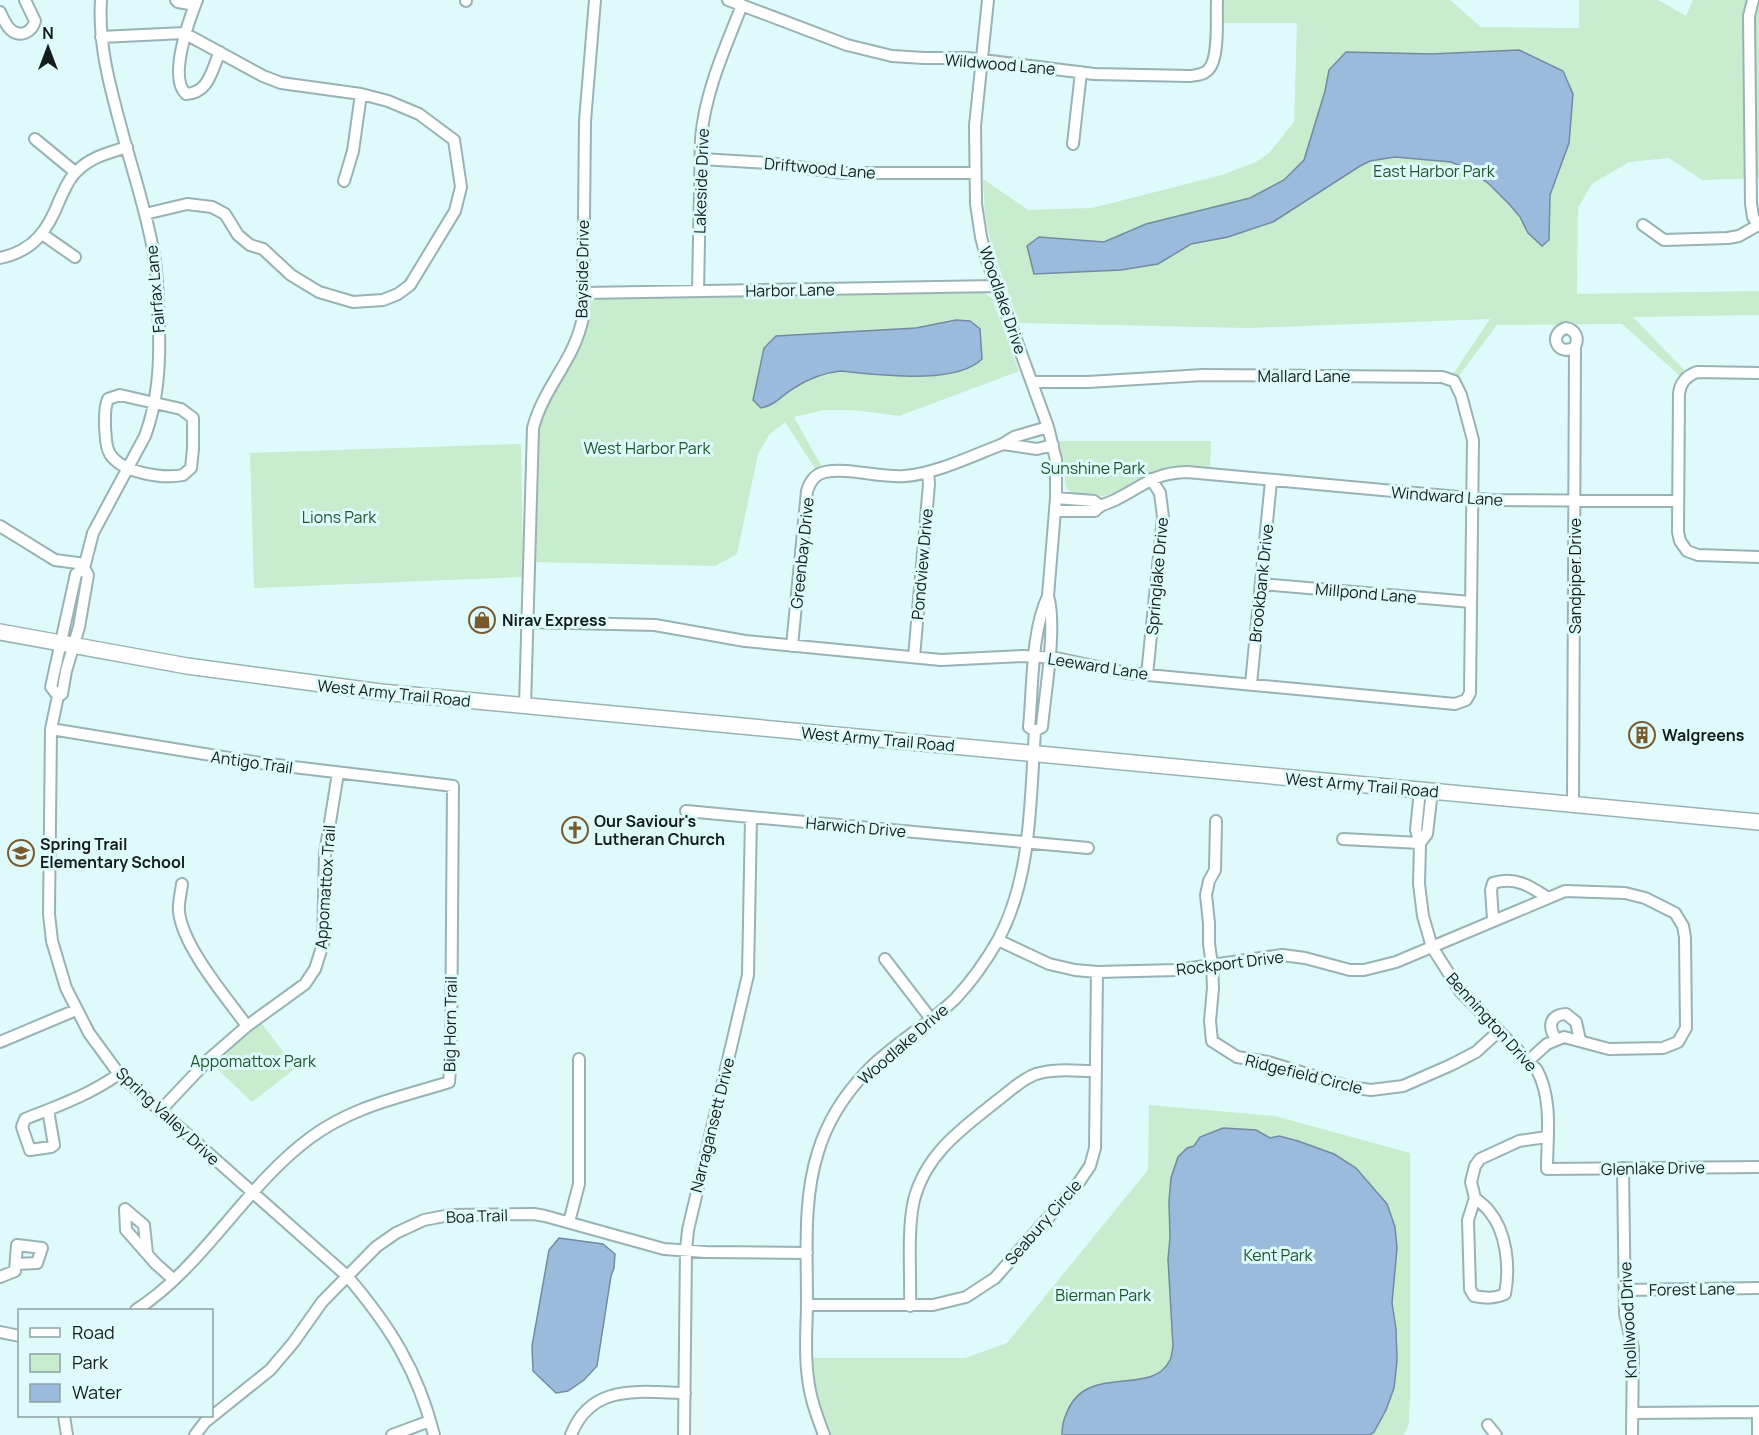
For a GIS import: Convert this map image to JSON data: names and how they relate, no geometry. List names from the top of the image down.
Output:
{
  "streets": {
    "main road": ["West Army Trail Road"],
    "street": [
      "Wildwood Lane",
      "Driftwood Lane",
      "Lakeside Drive",
      "Bayside Drive",
      "Fairfax Lane",
      "Harbor Lane",
      "Woodlake Drive",
      "Mallard Lane",
      "Windward Lane",
      "Greenbay Drive",
      "Pondview Drive",
      "Springlake Drive",
      "Sandpiper Drive",
      "Brookbank Drive",
      "Millpond Lane",
      "Leeward Lane",
      "Antigo Trail",
      "Harwich Drive",
      "Appomattox Trail",
      "Rockport Drive",
      "Bennington Drive",
      "Big Horn Trail",
      "Ridgefield Circle",
      "Spring Valley Drive",
      "Narragansett Drive",
      "Glenlake Drive",
      "Boa Trail",
      "Seabury Circle",
      "Forest Lane",
      "Knollwood Drive"
    ]
  },
  "crossings": [
    ["Wildwood Lane", "Lakeside Drive"],
    ["Wildwood Lane", "Woodlake Drive"],
    ["Driftwood Lane", "Lakeside Drive"],
    ["Driftwood Lane", "Woodlake Drive"],
    ["Lakeside Drive", "Harbor Lane"],
    ["Bayside Drive", "Harbor Lane"],
    ["Bayside Drive", "Leeward Lane"],
    ["Bayside Drive", "West Army Trail Road"],
    ["Fairfax Lane", "West Army Trail Road"],
    ["Fairfax Lane", "Spring Valley Drive"],
    ["Harbor Lane", "Woodlake Drive"],
    ["Woodlake Drive", "Mallard Lane"],
    ["Woodlake Drive", "Windward Lane"],
    ["Woodlake Drive", "Greenbay Drive"],
    ["Woodlake Drive", "Leeward Lane"],
    ["Woodlake Drive", "West Army Trail Road"],
    ["Woodlake Drive", "Harwich Drive"],
    ["Woodlake Drive", "Rockport Drive"],
    ["Woodlake Drive", "Boa Trail"],
    ["Woodlake Drive", "Seabury Circle"],
    ["Mallard Lane", "Windward Lane"],
    ["Mallard Lane", "Leeward Lane"],
    ["Windward Lane", "Springlake Drive"],
    ["Windward Lane", "Sandpiper Drive"],
    ["Windward Lane", "Brookbank Drive"],
    ["Windward Lane", "Leeward Lane"],
    ["Greenbay Drive", "Pondview Drive"],
    ["Greenbay Drive", "Leeward Lane"],
    ["Pondview Drive", "Leeward Lane"],
    ["Springlake Drive", "Leeward Lane"],
    ["Sandpiper Drive", "West Army Trail Road"],
    ["Brookbank Drive", "Millpond Lane"],
    ["Brookbank Drive", "Leeward Lane"],
    ["Millpond Lane", "Leeward Lane"],
    ["West Army Trail Road", "Bennington Drive"],
    ["West Army Trail Road", "Spring Valley Drive"],
    ["Antigo Trail", "Appomattox Trail"],
    ["Antigo Trail", "Big Horn Trail"],
    ["Antigo Trail", "Spring Valley Drive"],
    ["Harwich Drive", "Narragansett Drive"],
    ["Appomattox Trail", "Spring Valley Drive"],
    ["Rockport Drive", "Bennington Drive"],
    ["Rockport Drive", "Ridgefield Circle"],
    ["Rockport Drive", "Seabury Circle"],
    ["Bennington Drive", "Ridgefield Circle"],
    ["Bennington Drive", "Glenlake Drive"],
    ["Big Horn Trail", "Spring Valley Drive"],
    ["Spring Valley Drive", "Boa Trail"],
    ["Narragansett Drive", "Boa Trail"],
    ["Glenlake Drive", "Knollwood Drive"],
    ["Forest Lane", "Knollwood Drive"]
  ],
  "parks": [
    "East Harbor Park",
    "West Harbor Park",
    "Sunshine Park",
    "Lions Park",
    "Appomattox Park",
    "Kent Park",
    "Bierman Park"
  ],
  "places": {
    "shop": ["Nirav Express"],
    "building": ["Walgreens"],
    "church": ["Our Saviour's Lutheran Church"],
    "school or university": ["Spring Trail Elementary School"]
  },
  "legend": ["Road", "Park", "Water"],
  "north": "top"
}
